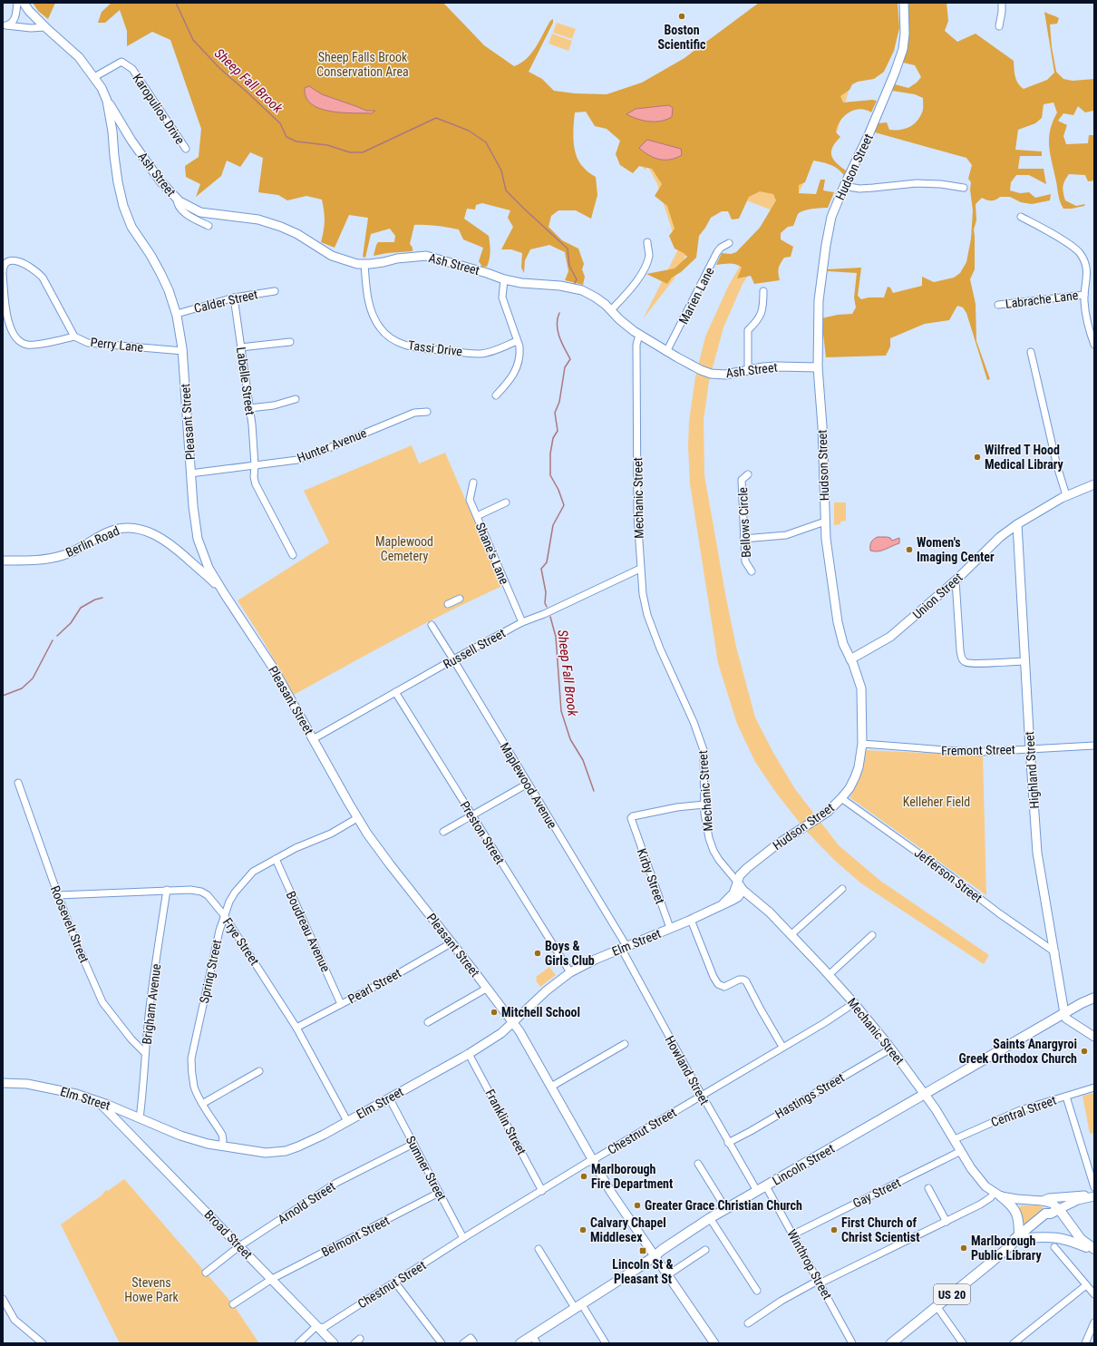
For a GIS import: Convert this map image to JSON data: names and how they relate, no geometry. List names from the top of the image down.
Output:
{
  "streets": {
    "main road": ["Lincoln Street", "US 20"],
    "street": [
      "Karopulios Drive",
      "Hudson Street",
      "Ash Street",
      "Marien Lane",
      "Labrache Lane",
      "Calder Street",
      "Perry Lane",
      "Tassi Drive",
      "Labelle Street",
      "Pleasant Street",
      "Hunter Avenue",
      "Mechanic Street",
      "Bellows Circle",
      "Berlin Road",
      "Shane's Lane",
      "Union Street",
      "Russell Street",
      "Fremont Street",
      "Highland Street",
      "Maplewood Avenue",
      "Preston Street",
      "Jefferson Street",
      "Kirby Street",
      "Roosevelt Street",
      "Boudreau Avenue",
      "Frye Street",
      "Elm Street",
      "Spring Street",
      "Pearl Street",
      "Brigham Avenue",
      "Howland Street",
      "Hastings Street",
      "Central Street",
      "Franklin Street",
      "Chestnut Street",
      "Sumner Street",
      "Gay Street",
      "Arnold Street",
      "Broad Street",
      "Belmont Street",
      "Winthrop Street"
    ]
  },
  "crossings": [
    ["Karopulios Drive", "Pleasant Street"],
    ["Hudson Street", "Ash Street"],
    ["Hudson Street", "Mechanic Street"],
    ["Hudson Street", "Union Street"],
    ["Hudson Street", "Fremont Street"],
    ["Hudson Street", "Jefferson Street"],
    ["Hudson Street", "Elm Street"],
    ["Ash Street", "Marien Lane"],
    ["Ash Street", "Tassi Drive"],
    ["Ash Street", "Pleasant Street"],
    ["Ash Street", "Mechanic Street"],
    ["Calder Street", "Labelle Street"],
    ["Calder Street", "Pleasant Street"],
    ["Perry Lane", "Pleasant Street"],
    ["Labelle Street", "Hunter Avenue"],
    ["Pleasant Street", "Hunter Avenue"],
    ["Pleasant Street", "Berlin Road"],
    ["Pleasant Street", "Russell Street"],
    ["Pleasant Street", "Elm Street"],
    ["Pleasant Street", "Spring Street"],
    ["Pleasant Street", "Pearl Street"],
    ["Pleasant Street", "Chestnut Street"],
    ["Pleasant Street", "Lincoln Street"],
    ["Mechanic Street", "Russell Street"],
    ["Mechanic Street", "Kirby Street"],
    ["Mechanic Street", "Elm Street"],
    ["Mechanic Street", "Hastings Street"],
    ["Mechanic Street", "Central Street"],
    ["Mechanic Street", "Chestnut Street"],
    ["Mechanic Street", "Lincoln Street"],
    ["Mechanic Street", "Gay Street"],
    ["Shane's Lane", "Russell Street"],
    ["Union Street", "Highland Street"],
    ["Russell Street", "Maplewood Avenue"],
    ["Russell Street", "Preston Street"],
    ["Fremont Street", "Highland Street"],
    ["Highland Street", "Jefferson Street"],
    ["Highland Street", "Lincoln Street"],
    ["Maplewood Avenue", "Elm Street"],
    ["Maplewood Avenue", "Howland Street"],
    ["Preston Street", "Elm Street"],
    ["Kirby Street", "Elm Street"],
    ["Roosevelt Street", "Frye Street"],
    ["Roosevelt Street", "Brigham Avenue"],
    ["Boudreau Avenue", "Spring Street"],
    ["Boudreau Avenue", "Pearl Street"],
    ["Frye Street", "Elm Street"],
    ["Frye Street", "Spring Street"],
    ["Frye Street", "Pearl Street"],
    ["Frye Street", "Brigham Avenue"],
    ["Elm Street", "Spring Street"],
    ["Elm Street", "Brigham Avenue"],
    ["Elm Street", "Howland Street"],
    ["Elm Street", "Franklin Street"],
    ["Elm Street", "Sumner Street"],
    ["Elm Street", "Broad Street"],
    ["Howland Street", "Hastings Street"],
    ["Howland Street", "Chestnut Street"],
    ["Howland Street", "Lincoln Street"],
    ["Franklin Street", "Chestnut Street"],
    ["Chestnut Street", "Sumner Street"],
    ["Chestnut Street", "Broad Street"],
    ["Lincoln Street", "Winthrop Street"],
    ["Sumner Street", "Arnold Street"],
    ["Sumner Street", "Belmont Street"],
    ["Gay Street", "Winthrop Street"],
    ["Arnold Street", "Broad Street"],
    ["Broad Street", "Belmont Street"]
  ],
  "water": ["Sheep Fall Brook"],
  "parks": [
    "Sheep Falls Brook Conservation Area",
    "Maplewood Cemetery",
    "Kelleher Field",
    "Stevens Howe Park"
  ],
  "places": {
    "other": [
      "Boston Scientific",
      "Wilfred T Hood Medical Library",
      "Women's Imaging Center",
      "Boys & Girls Club",
      "Mitchell School",
      "Saints Anargyroi Greek Orthodox Church",
      "Marlborough Fire Department",
      "Greater Grace Christian Church",
      "Calvary Chapel Middlesex",
      "First Church of Christ Scientist",
      "Marlborough Public Library"
    ],
    "transit": ["Lincoln St & Pleasant St"]
  }
}
